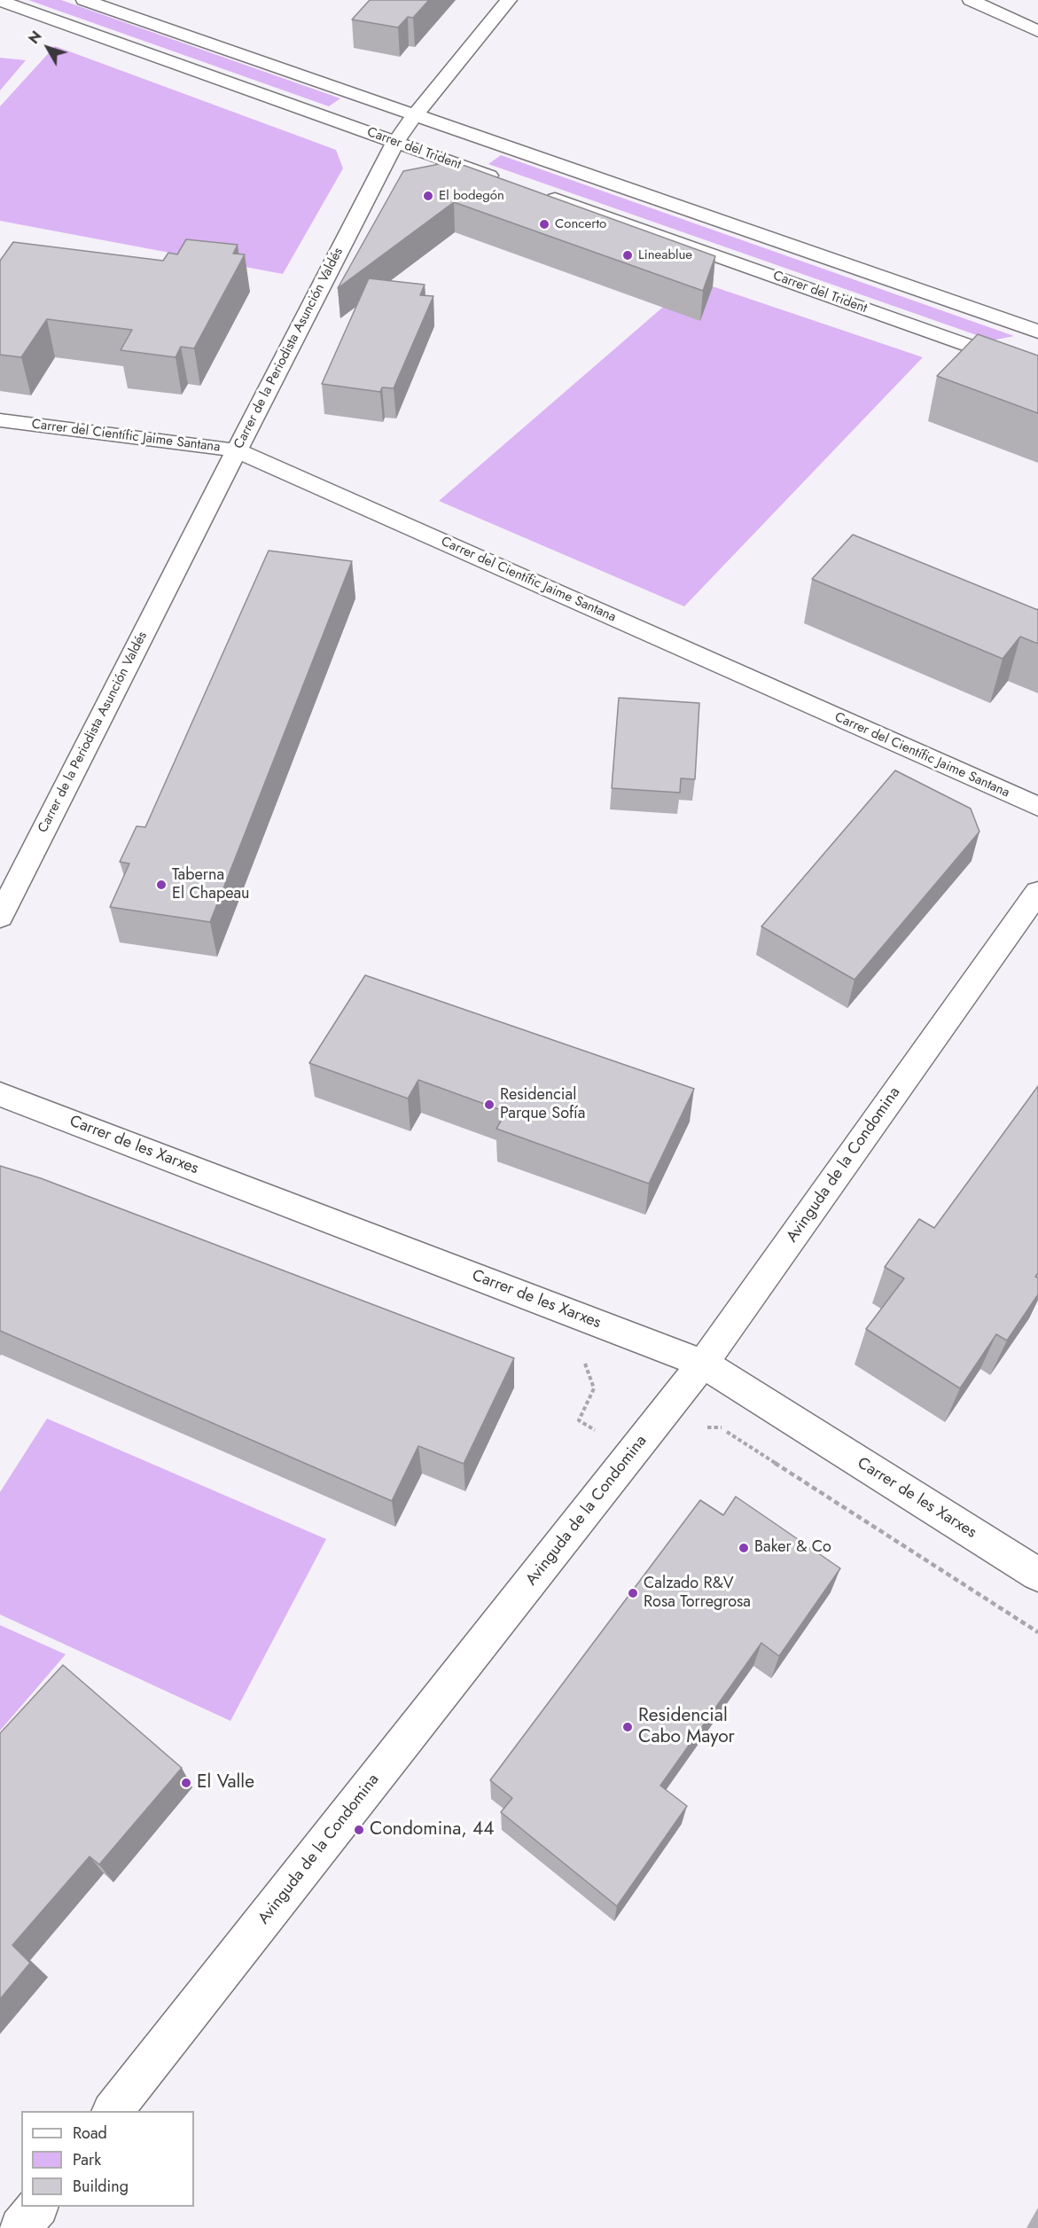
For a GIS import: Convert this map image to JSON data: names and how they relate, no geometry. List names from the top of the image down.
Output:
{
  "streets": {
    "street": [
      "Carrer del Trident",
      "Carrer de la Periodista Asunción Valdés",
      "Carrer del Científic Jaime Santana",
      "Carrer de les Xarxes",
      "Avinguda de la Condomina"
    ]
  },
  "crossings": [
    ["Carrer del Trident", "Carrer de la Periodista Asunción Valdés"],
    ["Carrer de la Periodista Asunción Valdés", "Carrer del Científic Jaime Santana"],
    ["Carrer de les Xarxes", "Avinguda de la Condomina"]
  ],
  "places": [
    "El bodegón",
    "Concerto",
    "Lineablue",
    "Taberna El Chapeau",
    "Residencial Parque Sofía",
    "Baker & Co",
    "Calzado R&V Rosa Torregrosa",
    "Residencial Cabo Mayor",
    "El Valle",
    "Condomina, 44"
  ],
  "legend": ["Road", "Park", "Building"],
  "north": "top left"
}
